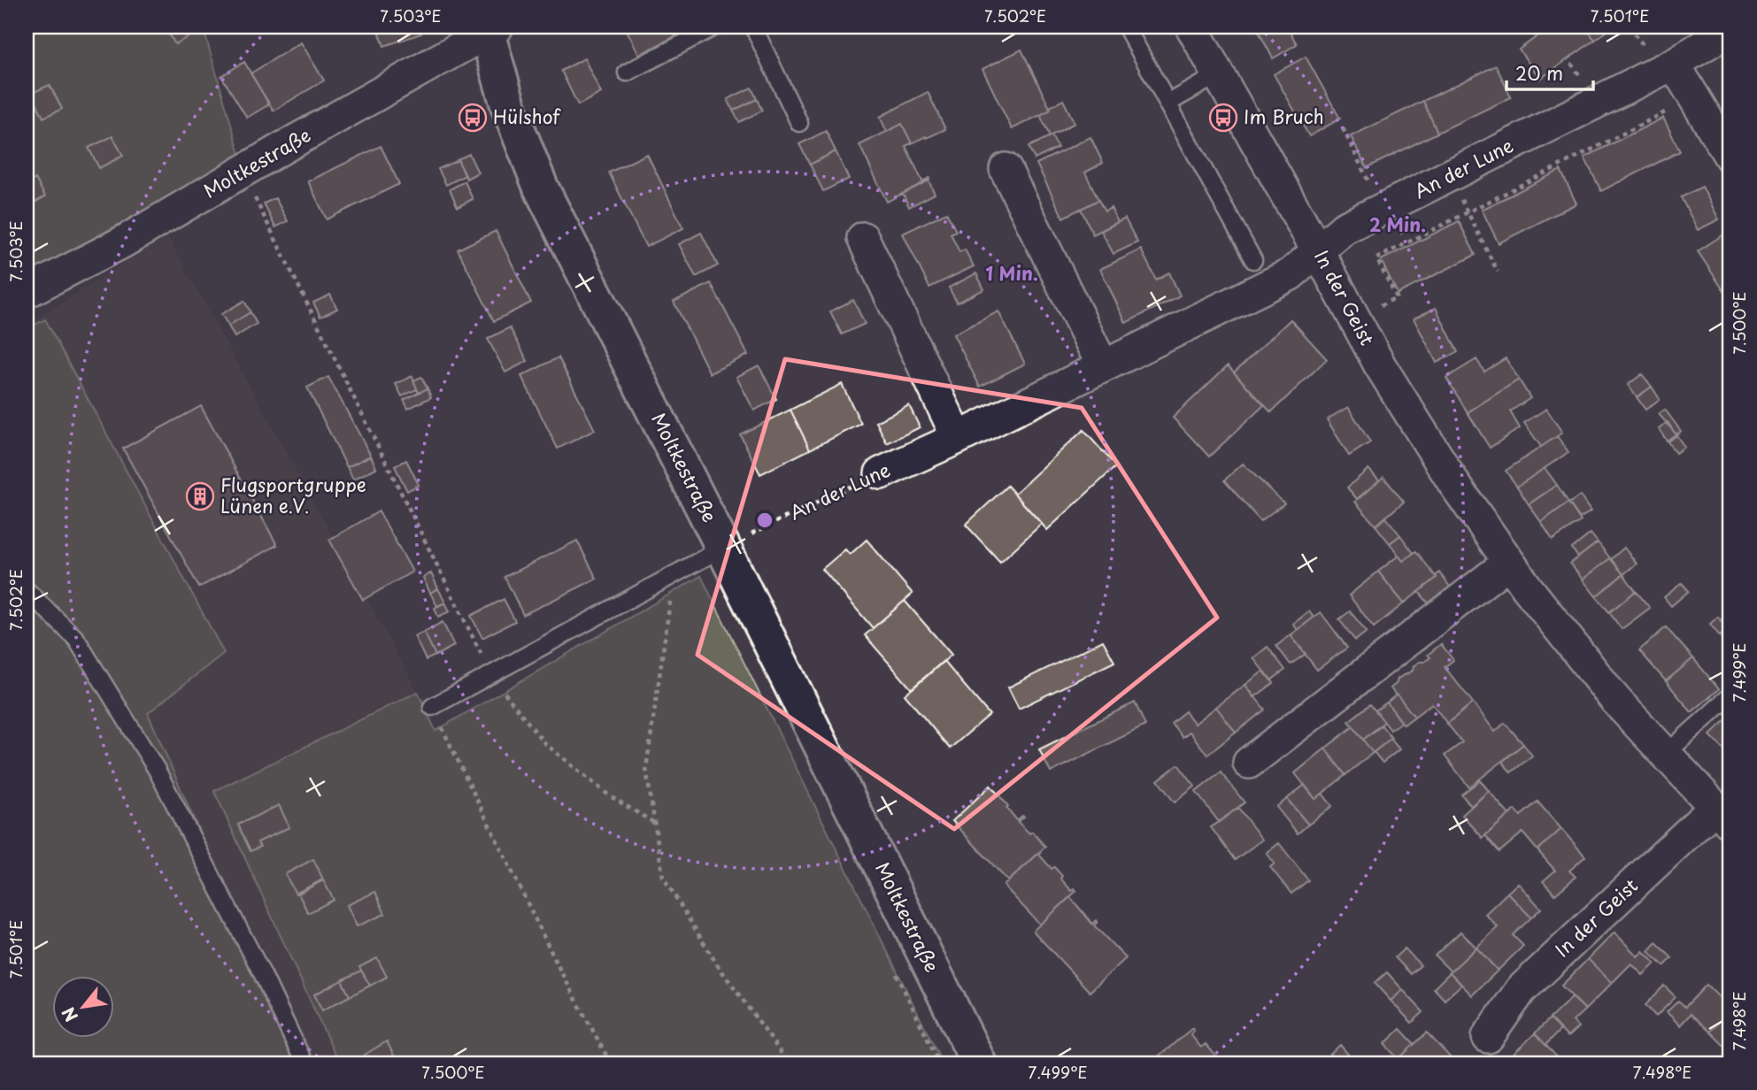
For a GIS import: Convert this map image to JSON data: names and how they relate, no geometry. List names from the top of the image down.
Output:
{
  "streets": {
    "street": ["Moltkestraße", "An der Lune", "In der Geist"]
  },
  "crossings": [
    ["Moltkestraße", "An der Lune"],
    ["An der Lune", "In der Geist"]
  ],
  "places": {
    "bus stop": ["Hülshof", "Im Bruch"],
    "building": ["Flugsportgruppe Lünen e.V."]
  },
  "scale_bar": "20 m",
  "north": "bottom left",
  "coordinates": [
    "7.503°E",
    "7.502°E",
    "7.501°E",
    "7.500°E",
    "7.499°E",
    "7.498°E"
  ],
  "rings": ["2 Min.", "1 Min."]
}
